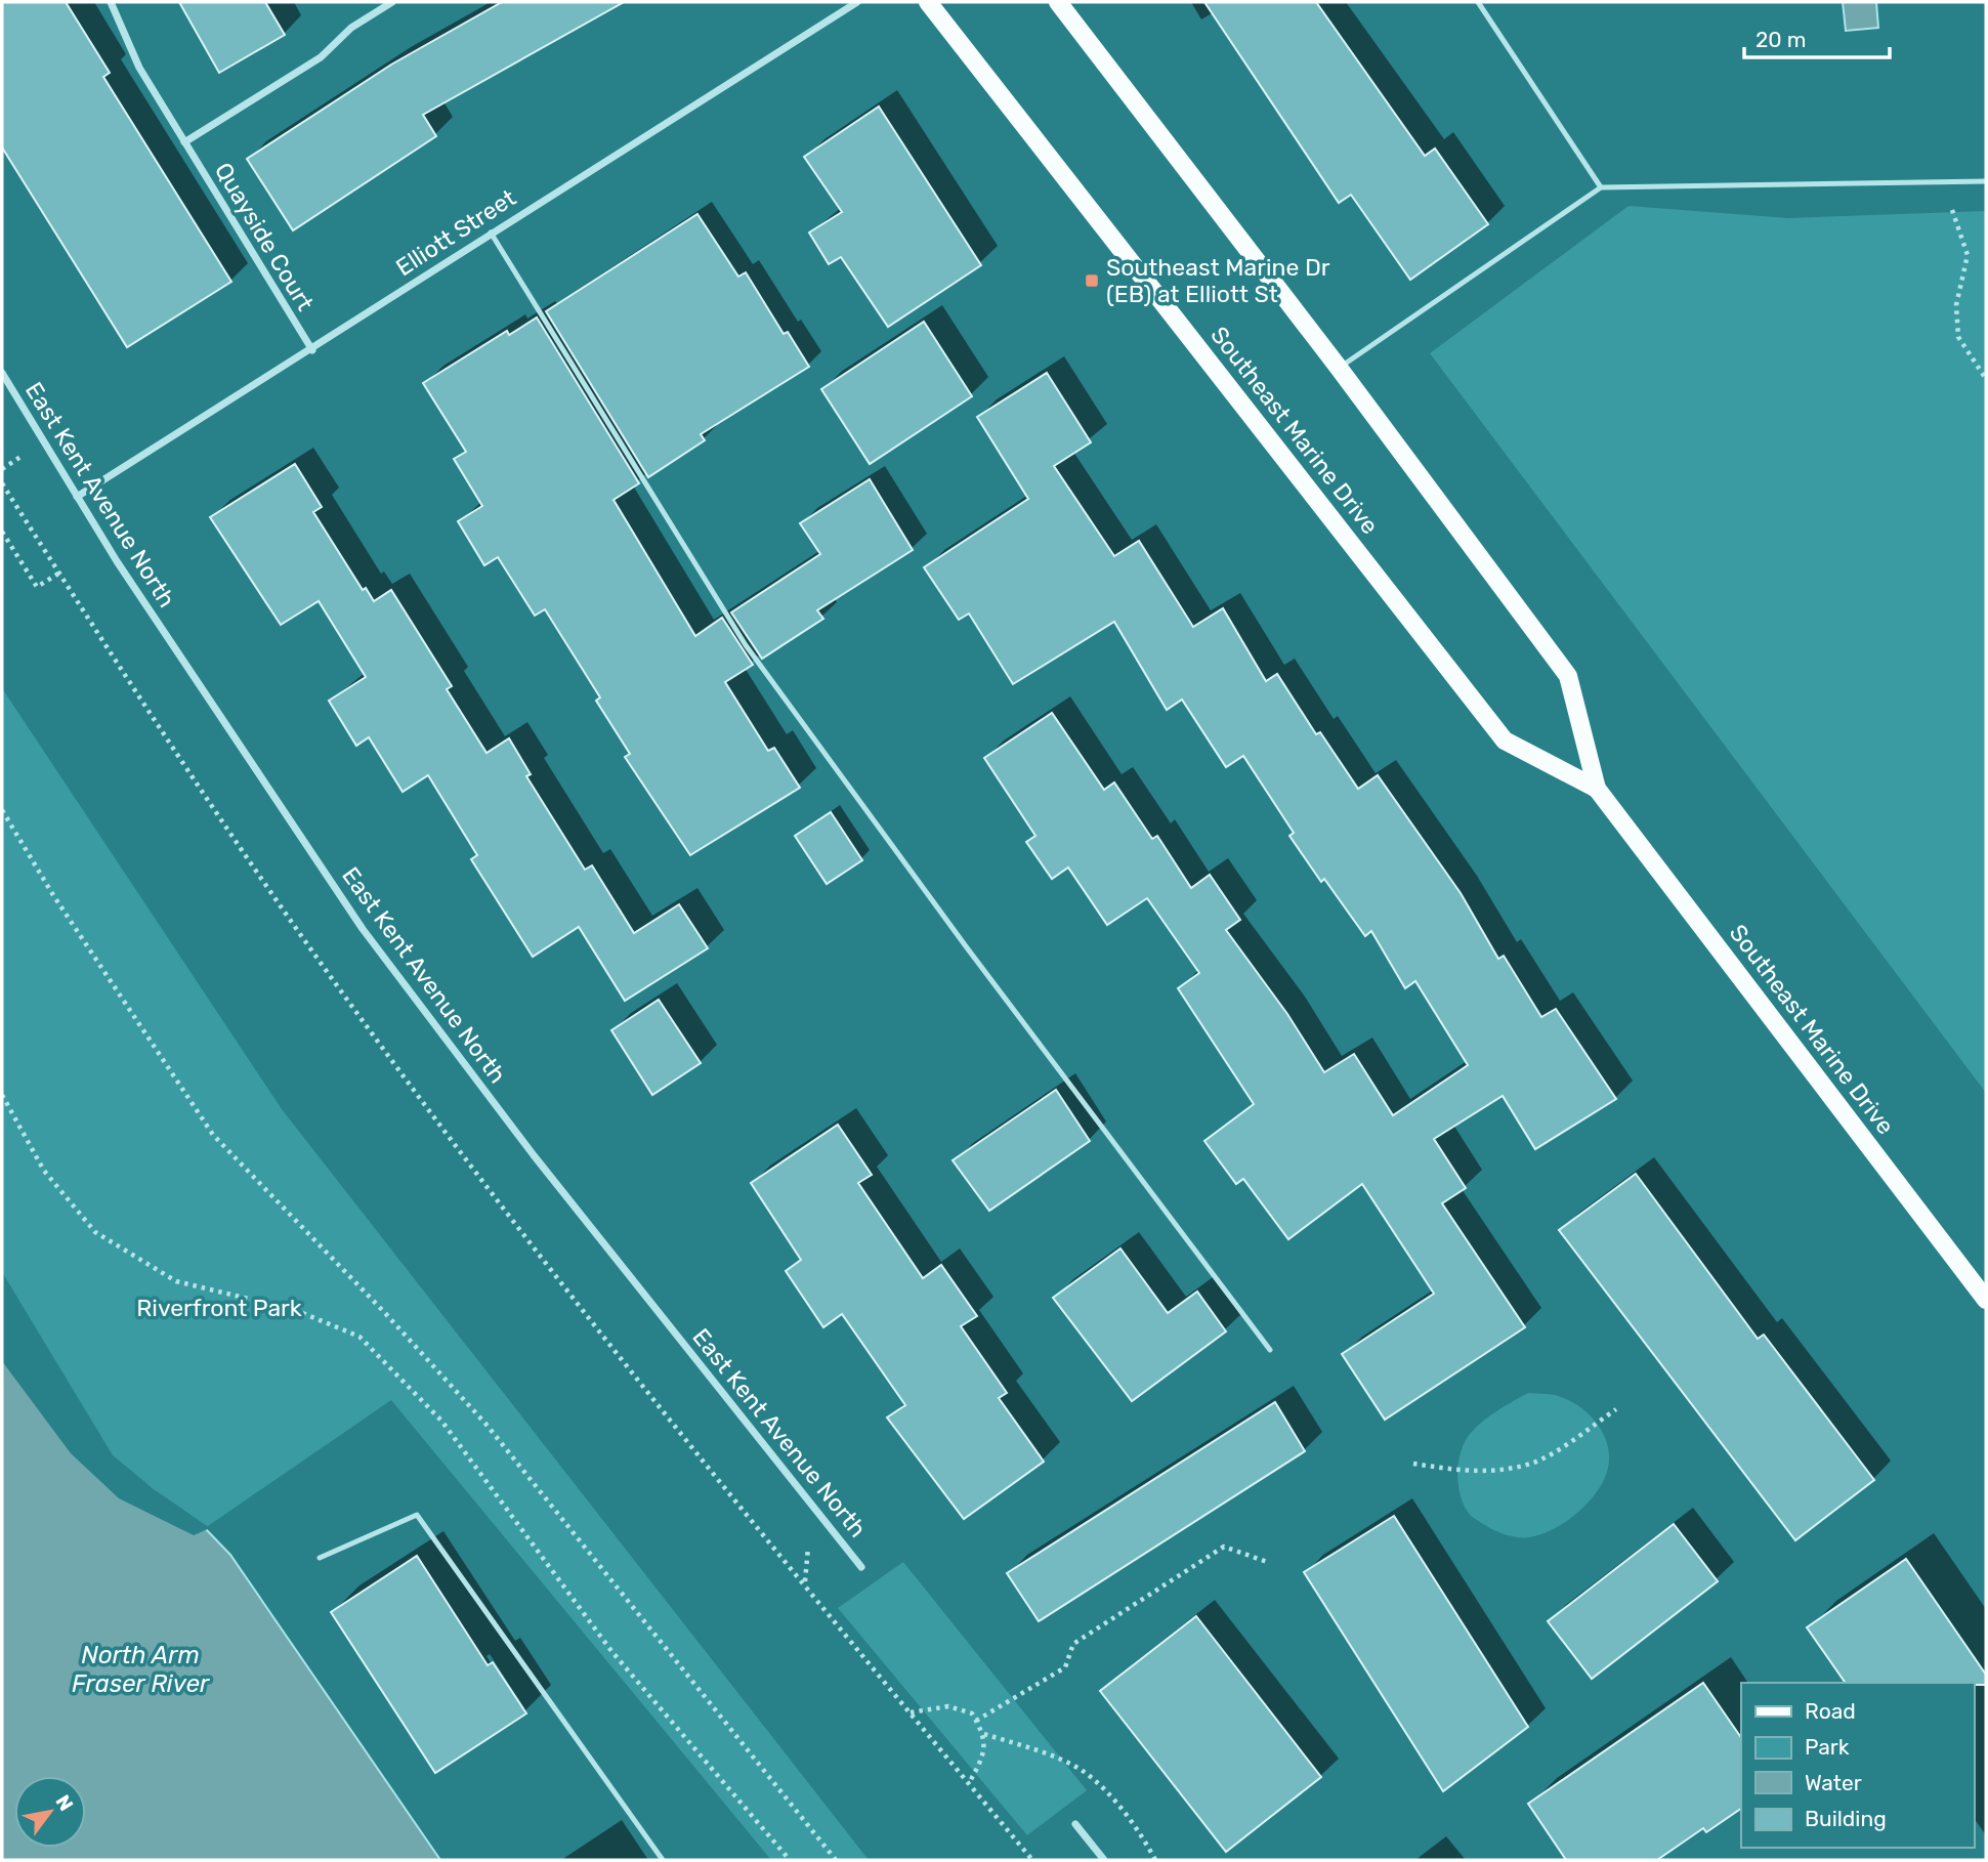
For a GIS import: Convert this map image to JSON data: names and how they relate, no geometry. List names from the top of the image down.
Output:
{
  "streets": {
    "main road": ["Southeast Marine Drive"],
    "street": ["Elliott Street", "Quayside Court", "East Kent Avenue North"]
  },
  "crossings": [
    ["Elliott Street", "Quayside Court"],
    ["Elliott Street", "East Kent Avenue North"]
  ],
  "water": ["North Arm Fraser River"],
  "parks": ["Riverfront Park"],
  "places": {
    "transit": ["Southeast Marine Dr (EB) at Elliott St"]
  },
  "legend": [
    "Road",
    "Park",
    "Water",
    "Building"
  ],
  "scale_bar": "20 m",
  "north": "top right"
}
